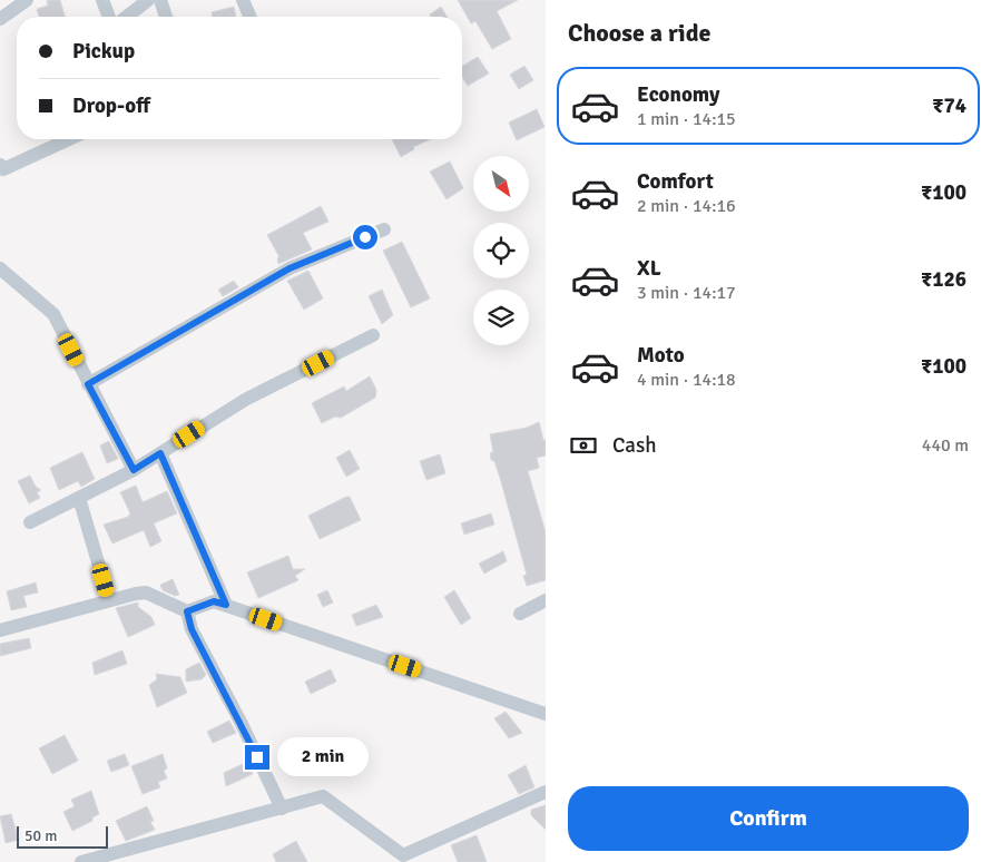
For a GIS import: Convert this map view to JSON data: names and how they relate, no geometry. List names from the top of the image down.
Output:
{
  "scale_bar": "50 m",
  "north": "bottom right",
  "page": {
    "heading": "Choose a ride",
    "banner": ["Pickup", "Drop-off"],
    "list": [
      {
        "name": "Economy",
        "note": "1 min · 14:15",
        "value": "₹74"
      },
      {
        "name": "Comfort",
        "note": "2 min · 14:16",
        "value": "₹100"
      },
      {
        "name": "XL",
        "note": "3 min · 14:17",
        "value": "₹126"
      },
      {
        "name": "Moto",
        "note": "4 min · 14:18",
        "value": "₹100"
      }
    ],
    "pay": ["Cash", "440 m"],
    "bubble": "2 min",
    "buttons": "Confirm",
    "scale": "50 m"
  }
}
